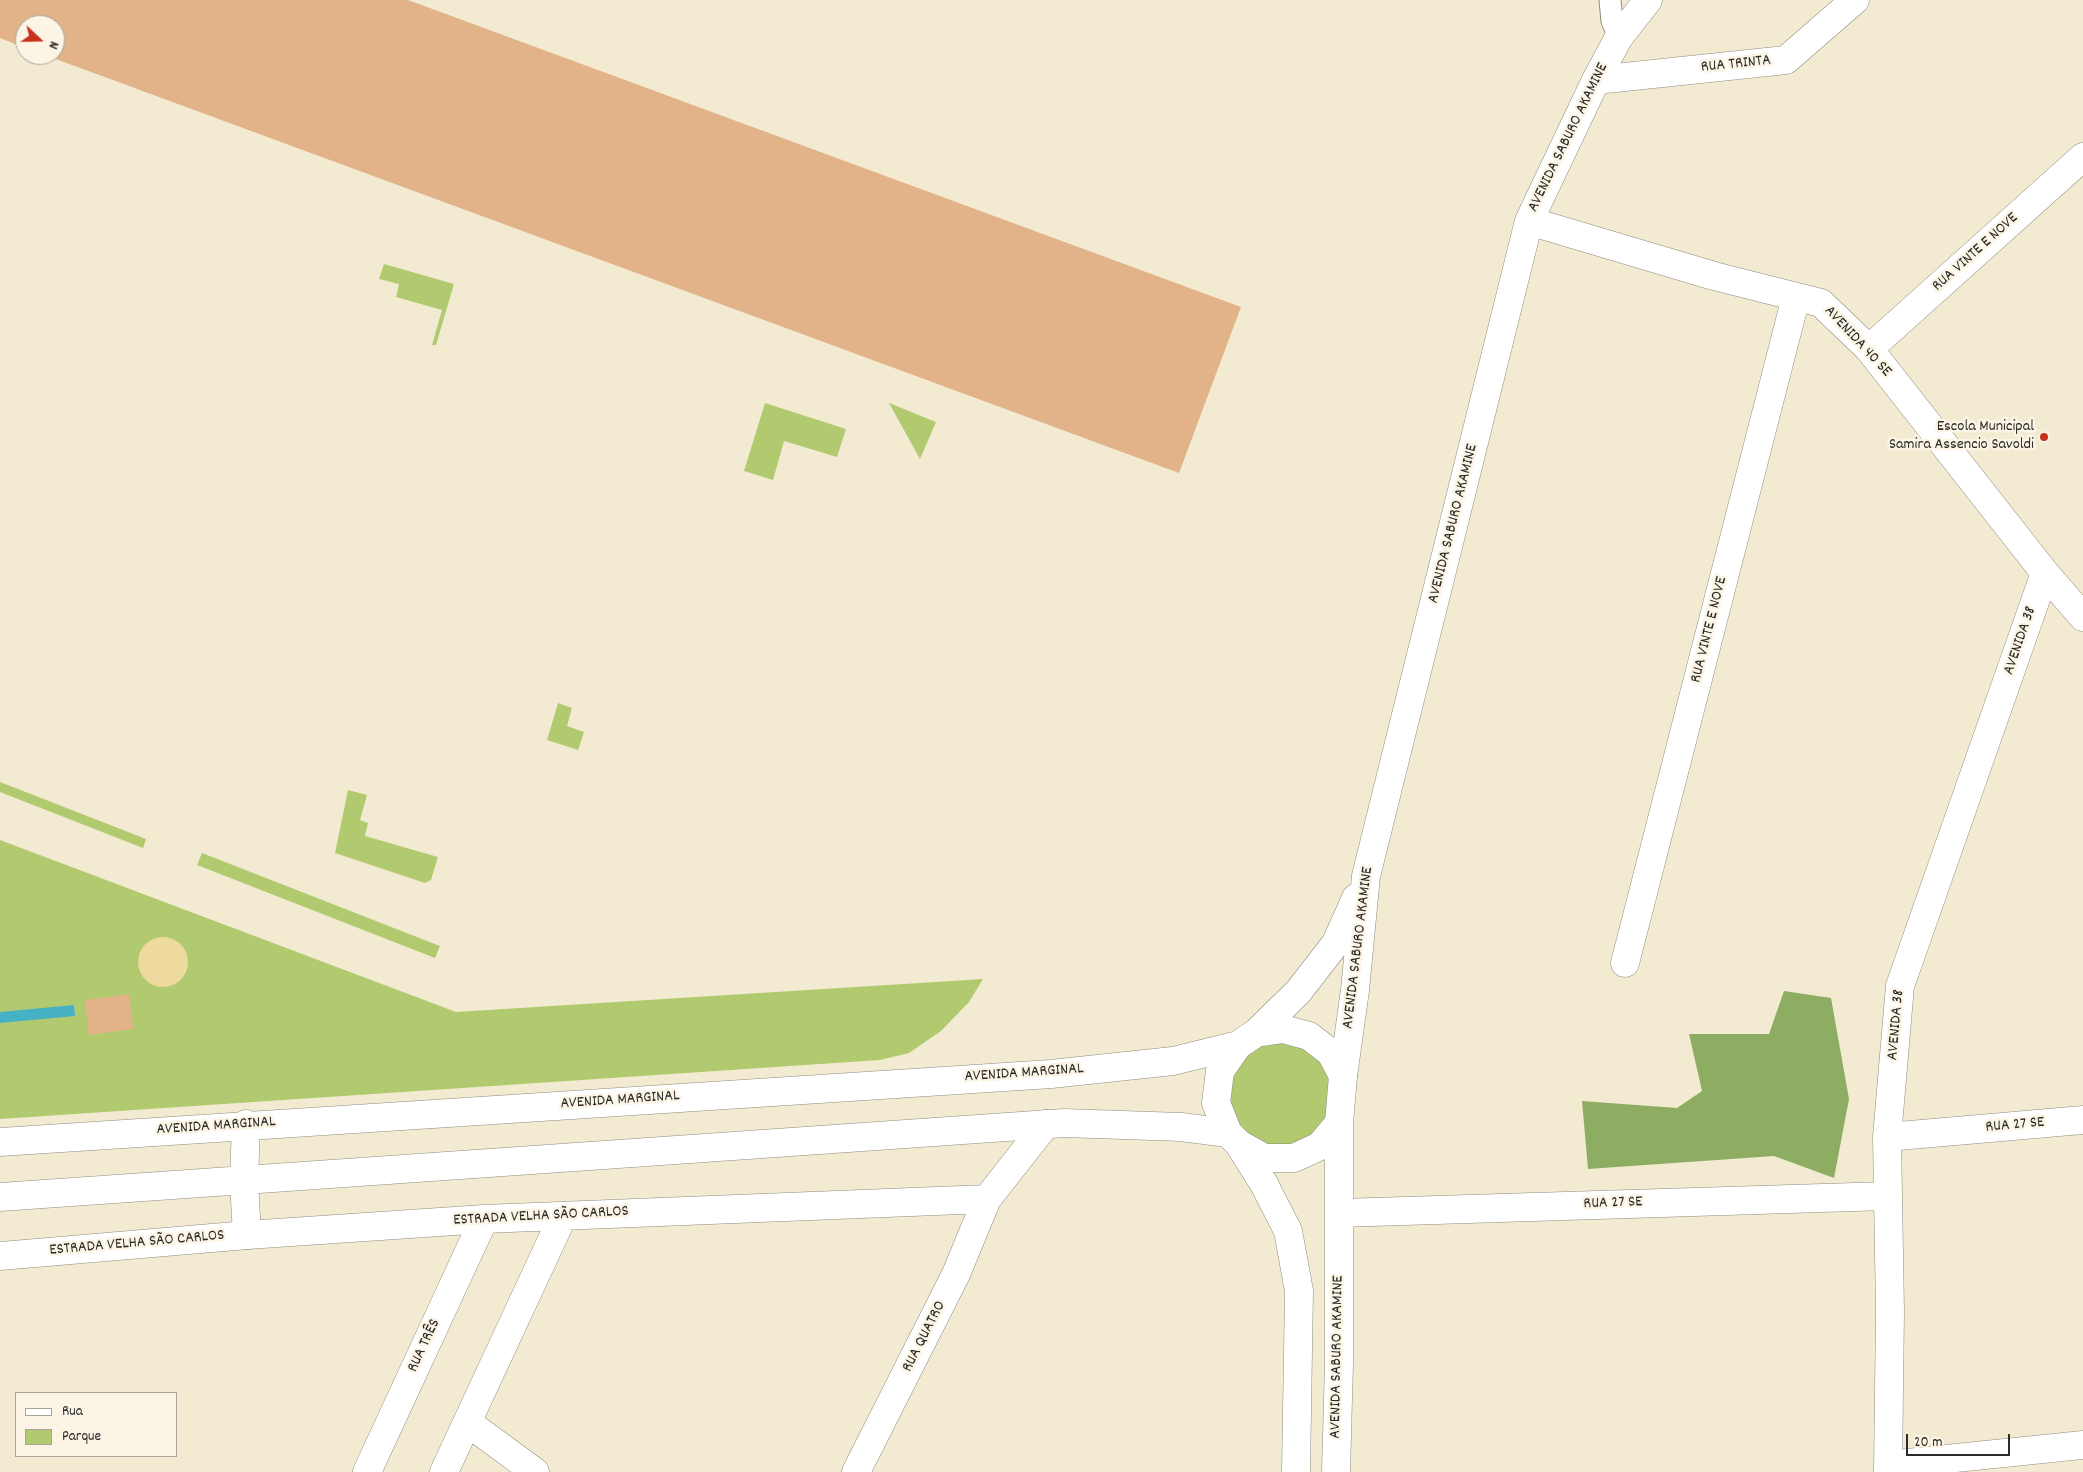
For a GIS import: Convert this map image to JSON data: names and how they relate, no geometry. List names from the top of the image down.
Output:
{
  "streets": {
    "street": [
      "RUA TRINTA",
      "AVENIDA SABURO AKAMINE",
      "RUA VINTE E NOVE",
      "AVENIDA 40 SE",
      "AVENIDA 38",
      "AVENIDA MARGINAL",
      "RUA 27 SE",
      "ESTRADA VELHA SÃO CARLOS",
      "RUA QUATRO",
      "RUA TRÊS"
    ]
  },
  "crossings": [
    ["RUA TRINTA", "AVENIDA SABURO AKAMINE"],
    ["AVENIDA SABURO AKAMINE", "AVENIDA 40 SE"],
    ["AVENIDA SABURO AKAMINE", "AVENIDA MARGINAL"],
    ["AVENIDA SABURO AKAMINE", "RUA 27 SE"],
    ["RUA VINTE E NOVE", "AVENIDA 40 SE"],
    ["AVENIDA 40 SE", "AVENIDA 38"],
    ["AVENIDA 38", "RUA 27 SE"],
    ["ESTRADA VELHA SÃO CARLOS", "RUA QUATRO"],
    ["ESTRADA VELHA SÃO CARLOS", "RUA TRÊS"]
  ],
  "places": ["Escola Municipal Samira Assencio Savoldi"],
  "legend": ["Rua", "Parque"],
  "scale_bar": "20 m",
  "north": "right"
}
